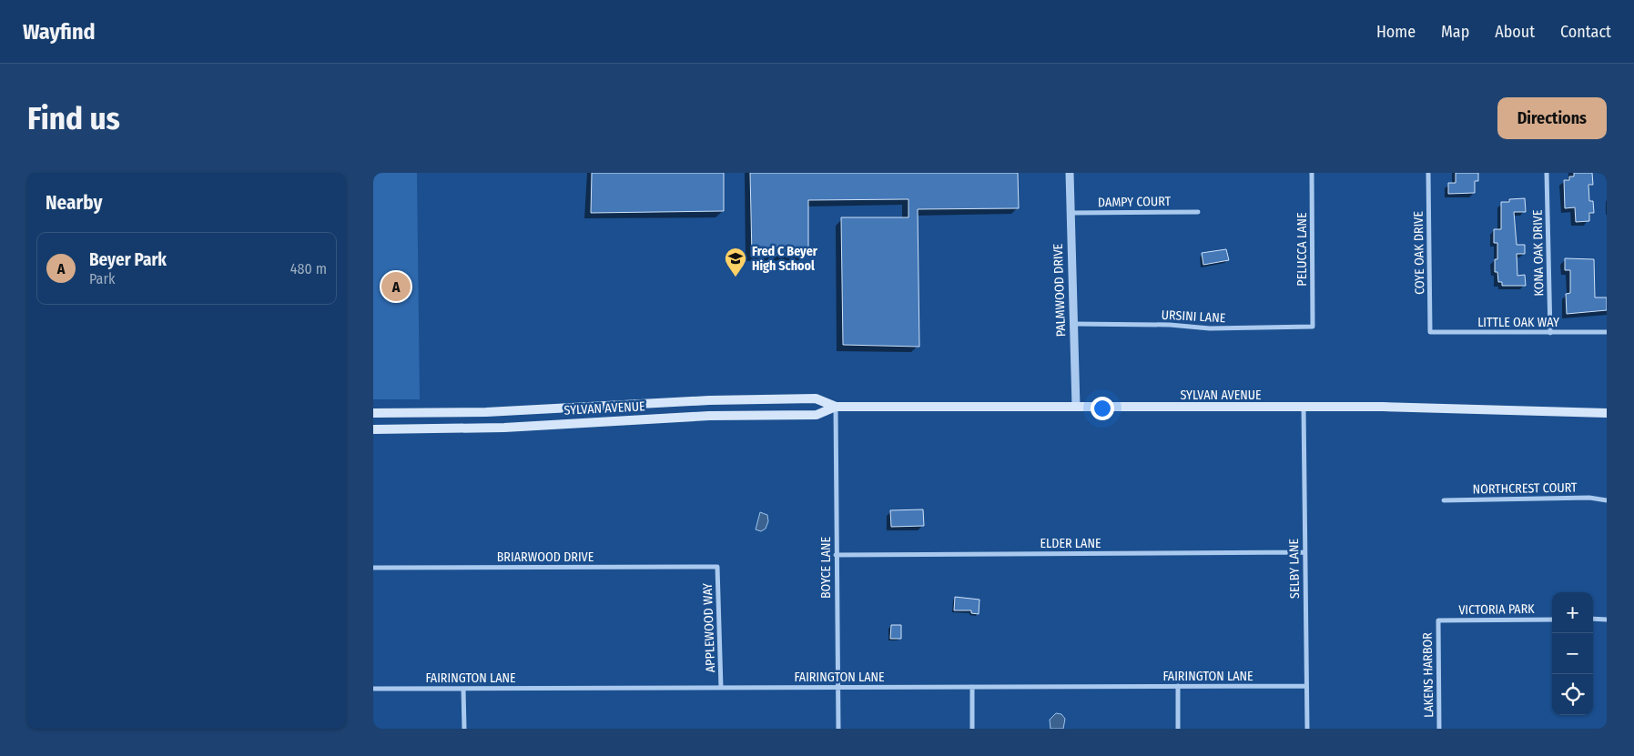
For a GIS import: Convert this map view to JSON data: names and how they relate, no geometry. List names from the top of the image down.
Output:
{
  "streets": {
    "main road": ["SYLVAN AVENUE"],
    "street": [
      "DAMPY COURT",
      "PELUCCA LANE",
      "COYE OAK DRIVE",
      "KONA OAK DRIVE",
      "PALMWOOD DRIVE",
      "URSINI LANE",
      "LITTLE OAK WAY",
      "NORTHCREST COURT",
      "ELDER LANE",
      "BRIARWOOD DRIVE",
      "BOYCE LANE",
      "SELBY LANE",
      "VICTORIA PARK",
      "APPLEWOOD WAY",
      "LAKENS HARBOR",
      "FAIRINGTON LANE"
    ]
  },
  "crossings": [
    ["DAMPY COURT", "PALMWOOD DRIVE"],
    ["PELUCCA LANE", "URSINI LANE"],
    ["COYE OAK DRIVE", "LITTLE OAK WAY"],
    ["KONA OAK DRIVE", "LITTLE OAK WAY"],
    ["PALMWOOD DRIVE", "URSINI LANE"],
    ["PALMWOOD DRIVE", "SYLVAN AVENUE"],
    ["SYLVAN AVENUE", "BOYCE LANE"],
    ["SYLVAN AVENUE", "SELBY LANE"],
    ["ELDER LANE", "BOYCE LANE"],
    ["ELDER LANE", "SELBY LANE"],
    ["BRIARWOOD DRIVE", "APPLEWOOD WAY"],
    ["BOYCE LANE", "FAIRINGTON LANE"],
    ["SELBY LANE", "FAIRINGTON LANE"],
    ["VICTORIA PARK", "LAKENS HARBOR"],
    ["APPLEWOOD WAY", "FAIRINGTON LANE"]
  ],
  "places": {
    "school or university": ["Fred C Beyer High School"]
  },
  "page": {
    "header": "Wayfind",
    "nav": [
      "Home",
      "Map",
      "About",
      "Contact"
    ],
    "buttons": "Directions",
    "title": "Find us",
    "heading": "Nearby",
    "list": [
      {
        "mark": "A",
        "name": "Beyer Park",
        "note": "Park",
        "value": "480 m"
      }
    ],
    "pins": "A",
    "map_buttons": ["+", "−"]
  }
}
